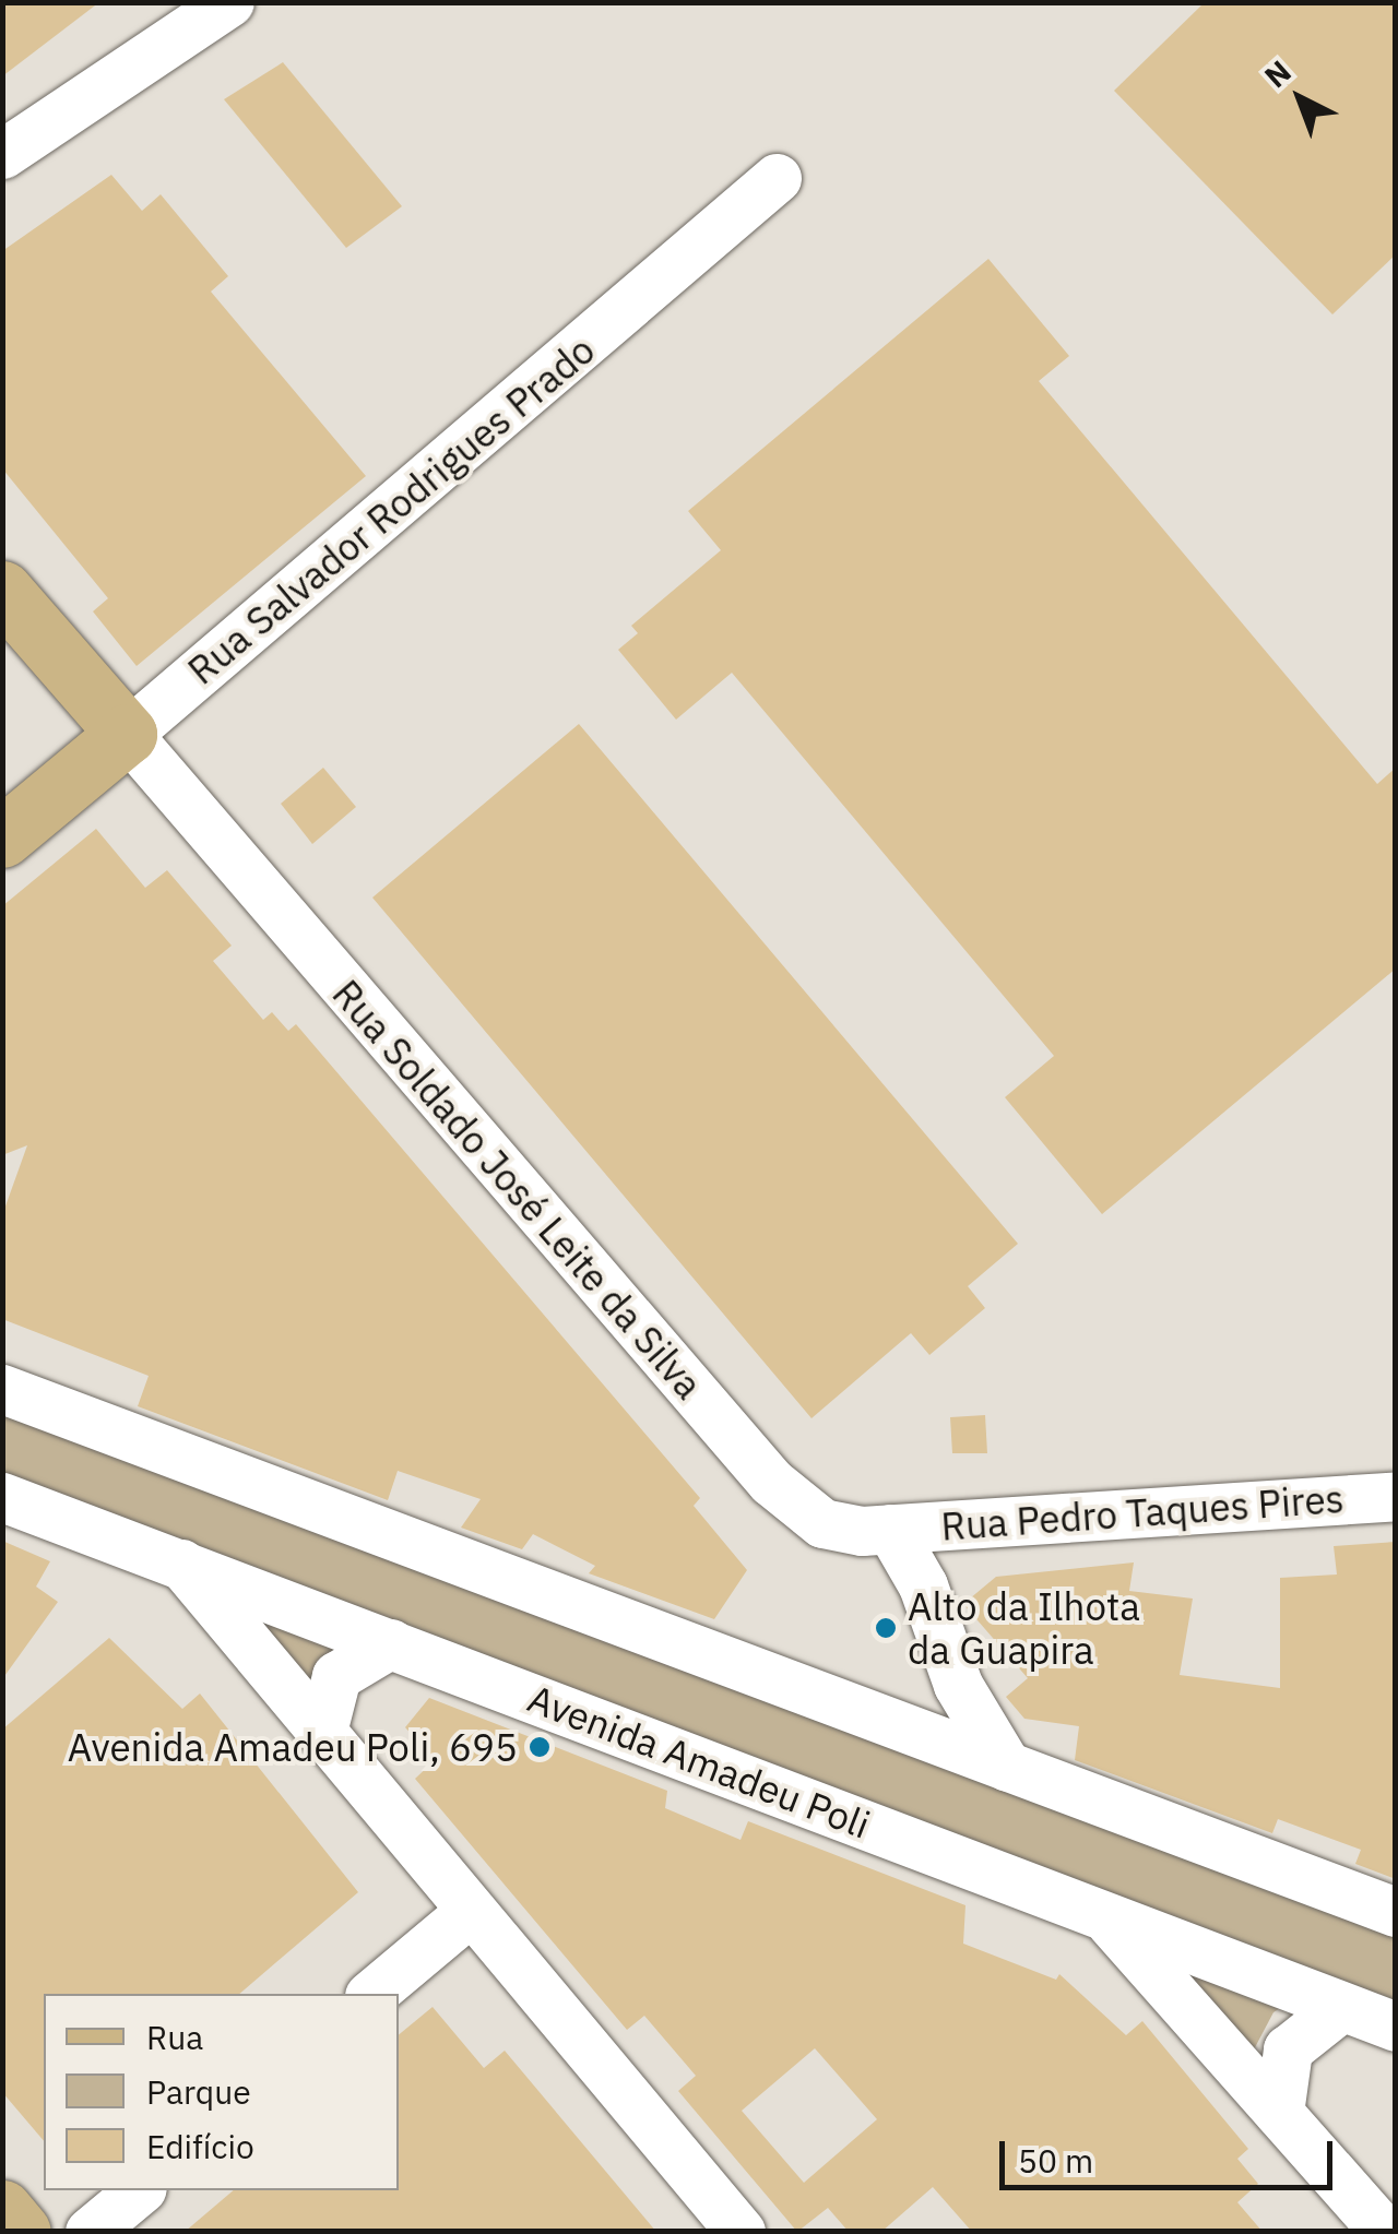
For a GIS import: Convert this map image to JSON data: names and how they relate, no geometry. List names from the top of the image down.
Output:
{
  "streets": {
    "main road": ["Rua Salvador Rodrigues Prado", "Rua Soldado José Leite da Silva"],
    "street": ["Rua Pedro Taques Pires", "Avenida Amadeu Poli"]
  },
  "crossings": [
    ["Rua Salvador Rodrigues Prado", "Rua Soldado José Leite da Silva"],
    ["Rua Soldado José Leite da Silva", "Rua Pedro Taques Pires"]
  ],
  "places": ["Alto da Ilhota da Guapira", "Avenida Amadeu Poli, 695"],
  "legend": ["Rua", "Parque", "Edifício"],
  "scale_bar": "50 m",
  "north": "top left"
}
